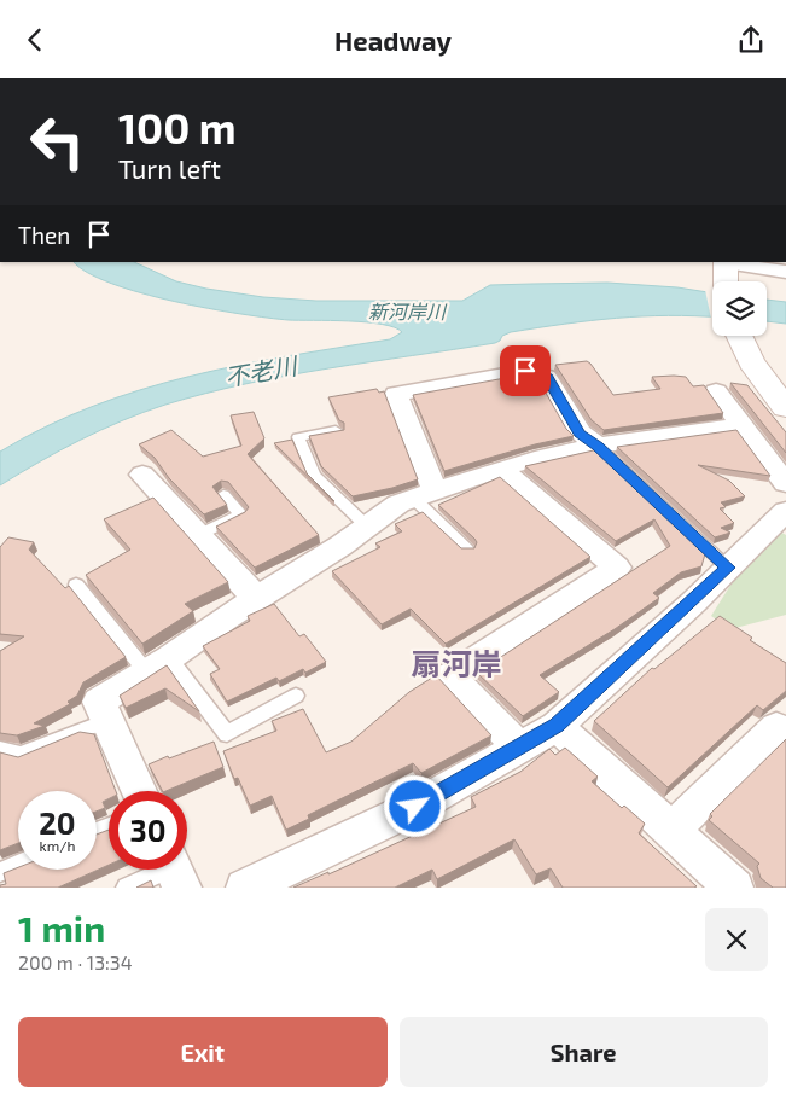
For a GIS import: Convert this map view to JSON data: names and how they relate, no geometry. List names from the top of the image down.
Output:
{
  "districts": ["扇河岸"],
  "water": ["新河岸川", "不老川"],
  "page": {
    "header": "Headway",
    "turn": ["100 m", "Turn left"],
    "then": "Then",
    "speed": "20 km/h",
    "limit": "30",
    "heading": ["1 min", "200 m · 13:34"],
    "buttons": ["Exit", "Share"]
  }
}
